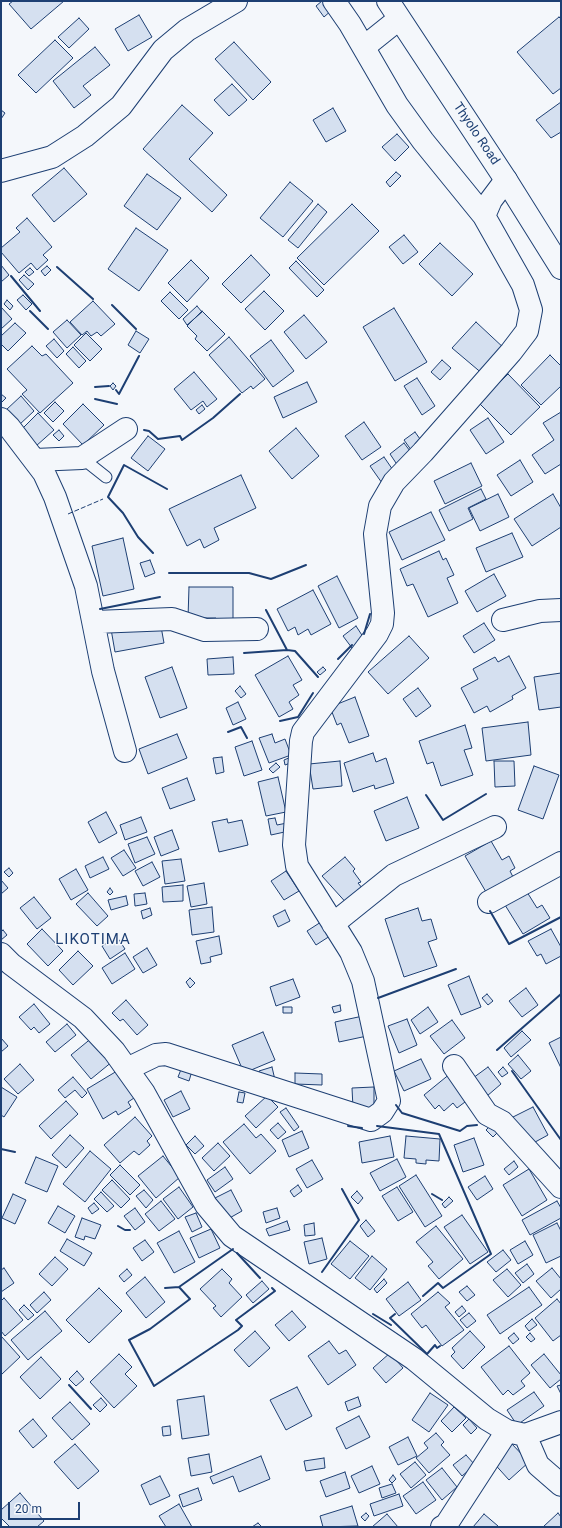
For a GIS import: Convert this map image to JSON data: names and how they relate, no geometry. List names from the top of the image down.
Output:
{
  "streets": {
    "main road": ["Thyolo Road"]
  },
  "districts": ["LIKOTIMA"],
  "scale_bar": "20 m"
}
